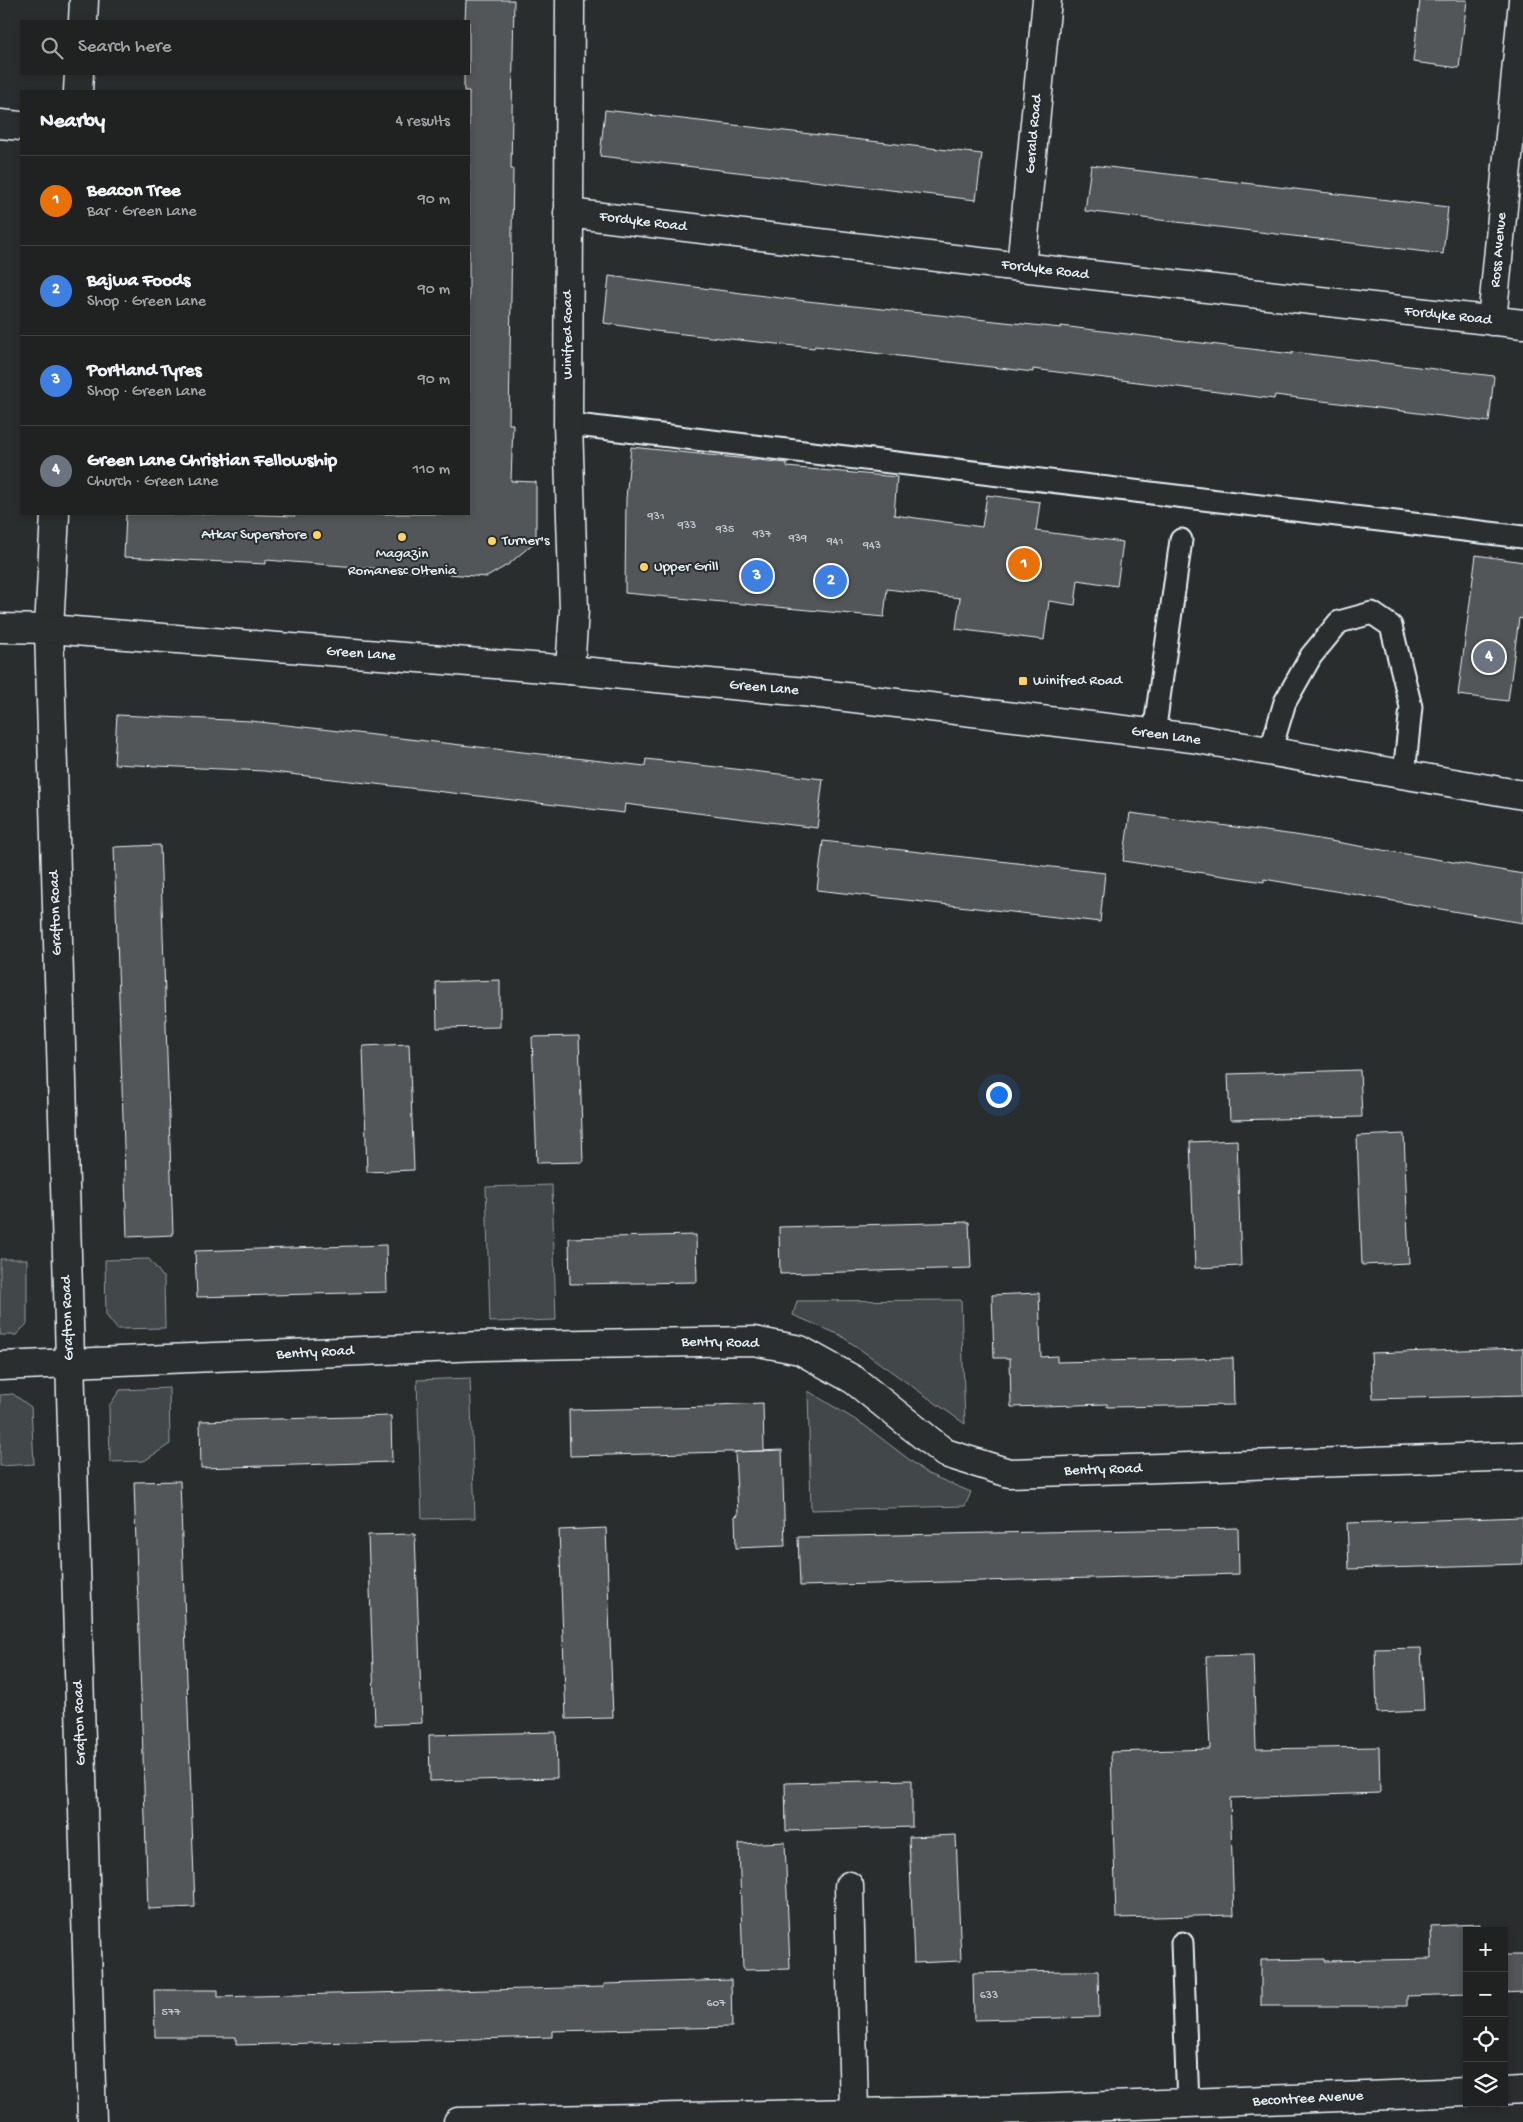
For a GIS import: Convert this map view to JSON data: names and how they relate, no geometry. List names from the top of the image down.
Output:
{
  "streets": {
    "street": [
      "Gerald Road",
      "Fordyke Road",
      "Ross Avenue",
      "Winifred Road",
      "Green Lane",
      "Grafton Road",
      "Bentry Road",
      "Becontree Avenue"
    ]
  },
  "crossings": [
    ["Gerald Road", "Fordyke Road"],
    ["Fordyke Road", "Ross Avenue"],
    ["Fordyke Road", "Winifred Road"],
    ["Winifred Road", "Green Lane"],
    ["Green Lane", "Grafton Road"],
    ["Grafton Road", "Bentry Road"]
  ],
  "places": {
    "other": [
      "Atkar Superstore",
      "Magazin Romanesc Oltenia",
      "Turner's",
      "Upper Grill"
    ],
    "transit": ["Winifred Road"]
  },
  "house_numbers": [
    "931",
    "933",
    "935",
    "937",
    "939",
    "941",
    "943",
    "633",
    "607",
    "577"
  ],
  "page": {
    "search": "Search here",
    "heading": ["Nearby", "4 results"],
    "list": [
      {
        "mark": "1",
        "name": "Beacon Tree",
        "note": "Bar · Green Lane",
        "value": "90 m"
      },
      {
        "mark": "2",
        "name": "Bajwa Foods",
        "note": "Shop · Green Lane",
        "value": "90 m"
      },
      {
        "mark": "3",
        "name": "Portland Tyres",
        "note": "Shop · Green Lane",
        "value": "90 m"
      },
      {
        "mark": "4",
        "name": "Green Lane Christian Fellowship",
        "note": "Church · Green Lane",
        "value": "110 m"
      }
    ],
    "pins": [
      "1",
      "3",
      "2",
      "4"
    ],
    "map_buttons": ["+", "−"]
  }
}
